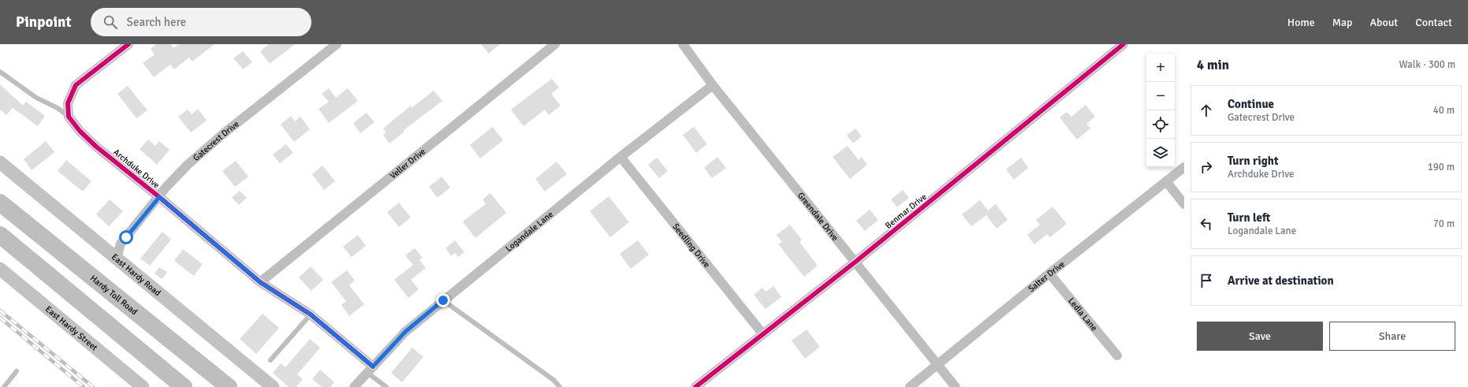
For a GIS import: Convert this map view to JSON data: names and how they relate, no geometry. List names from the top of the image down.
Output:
{
  "streets": {
    "highway": ["Hardy Toll Road"],
    "main road": ["East Hardy Road", "East Hardy Street"],
    "street": [
      "Gatecrest Drive",
      "Veller Drive",
      "Archduke Drive",
      "Benmar Drive",
      "Greendale Drive",
      "Logandale Lane",
      "Seedling Drive",
      "Salter Drive",
      "Ledla Lane"
    ]
  },
  "crossings": [
    ["Gatecrest Drive", "Archduke Drive"],
    ["Gatecrest Drive", "East Hardy Road"],
    ["Veller Drive", "Archduke Drive"],
    ["Archduke Drive", "Logandale Lane"],
    ["Benmar Drive", "Greendale Drive"],
    ["Benmar Drive", "Seedling Drive"],
    ["Greendale Drive", "Logandale Lane"],
    ["Greendale Drive", "Salter Drive"],
    ["Logandale Lane", "Seedling Drive"],
    ["Salter Drive", "Ledla Lane"]
  ],
  "page": {
    "header": "Pinpoint",
    "search": "Search here",
    "nav": [
      "Home",
      "Map",
      "About",
      "Contact"
    ],
    "heading": ["4 min", "Walk · 300 m"],
    "map_buttons": ["+", "−"],
    "list": [
      ["Continue", "Gatecrest Drive", "40 m"],
      ["Turn right", "Archduke Drive", "190 m"],
      ["Turn left", "Logandale Lane", "70 m"],
      "Arrive at destination"
    ],
    "buttons": ["Save", "Share"]
  }
}
